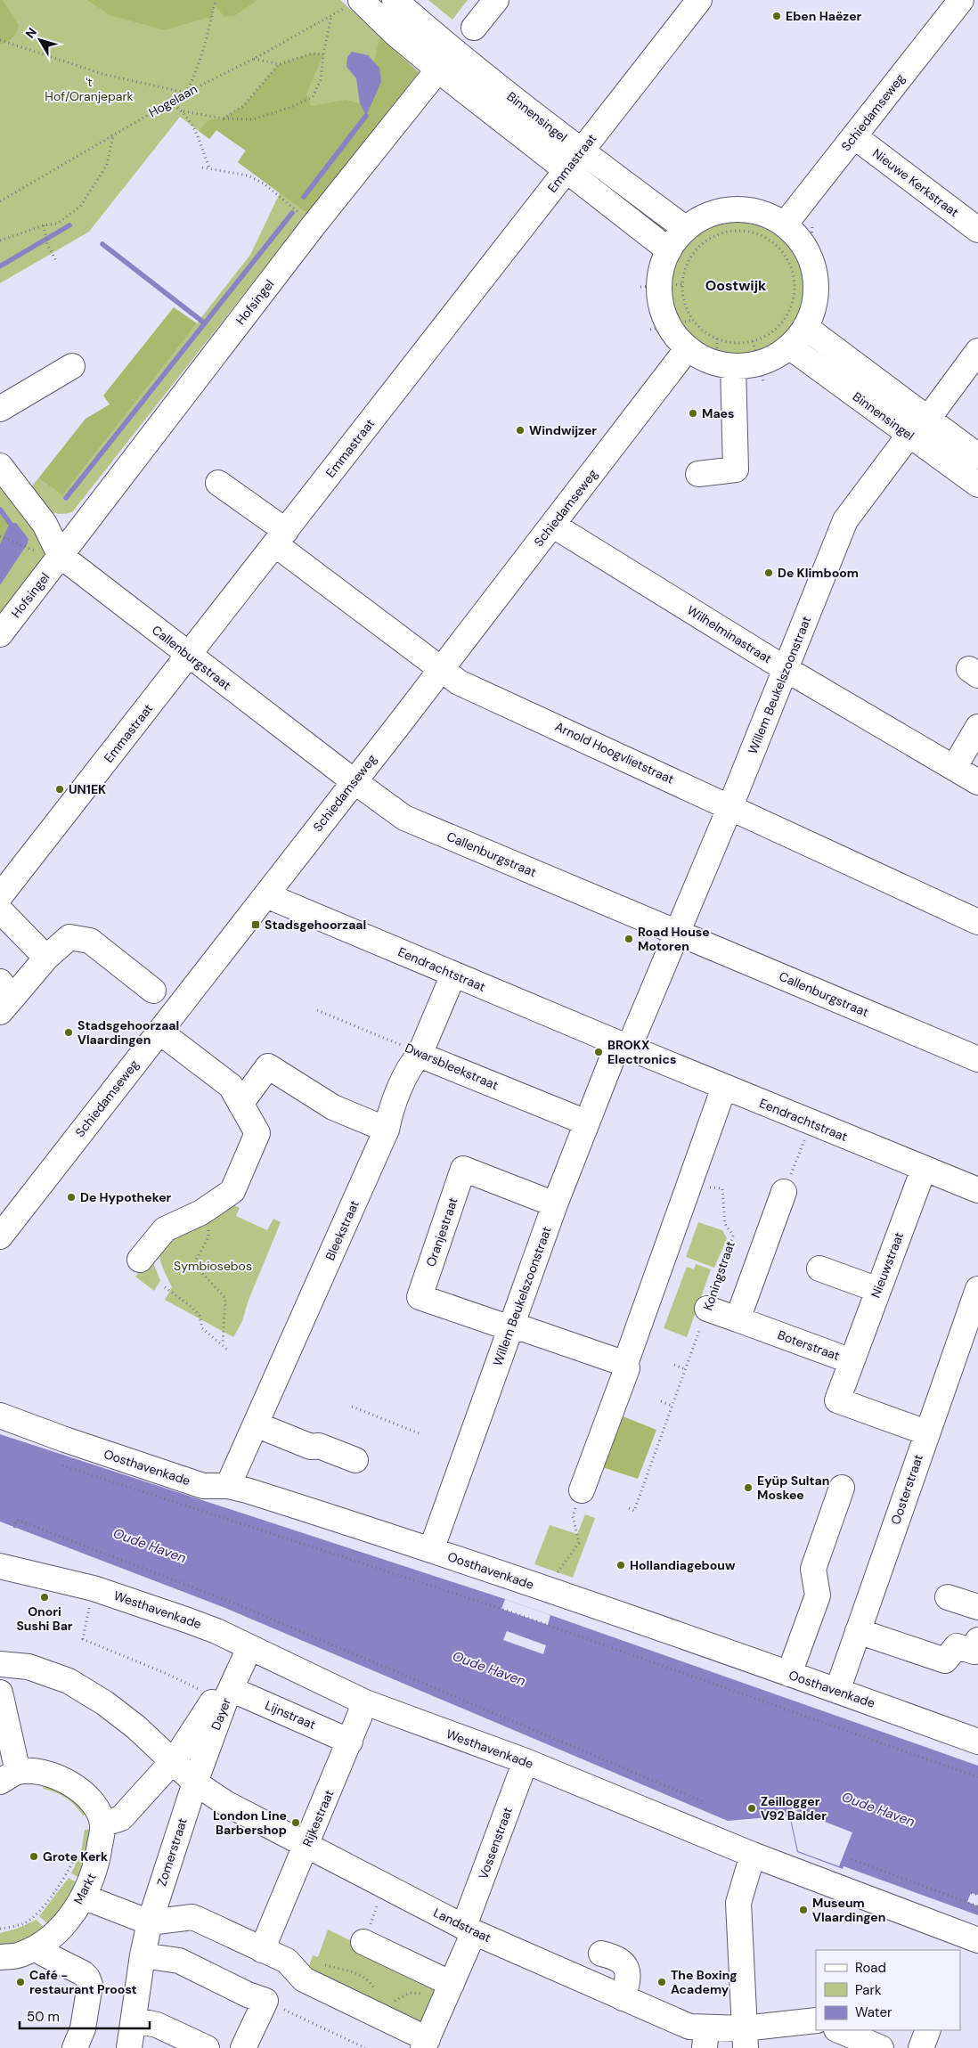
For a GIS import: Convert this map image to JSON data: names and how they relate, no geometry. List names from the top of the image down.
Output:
{
  "streets": {
    "street": [
      "Schiedamseweg",
      "Binnensingel",
      "Emmastraat",
      "Nieuwe Kerkstraat",
      "Hofsingel",
      "Wilhelminastraat",
      "Callenburgstraat",
      "Willem Beukelszoonstraat",
      "Arnold Hoogvlietstraat",
      "Eendrachtstraat",
      "Dwarsbleekstraat",
      "Bleekstraat",
      "Oranjestraat",
      "Nieuwstraat",
      "Boterstraat",
      "Oosthavenkade",
      "Oosterstraat",
      "Westhavenkade",
      "Dayer",
      "Lijnstraat",
      "Rijkestraat",
      "Vossenstraat",
      "Zomerstraat",
      "Markt",
      "Landstraat"
    ],
    "path": ["Hogelaan", "Koningstraat"]
  },
  "crossings": [
    ["Schiedamseweg", "Nieuwe Kerkstraat"],
    ["Schiedamseweg", "Wilhelminastraat"],
    ["Schiedamseweg", "Callenburgstraat"],
    ["Schiedamseweg", "Arnold Hoogvlietstraat"],
    ["Schiedamseweg", "Eendrachtstraat"],
    ["Binnensingel", "Emmastraat"],
    ["Binnensingel", "Hofsingel"],
    ["Binnensingel", "Willem Beukelszoonstraat"],
    ["Emmastraat", "Callenburgstraat"],
    ["Emmastraat", "Arnold Hoogvlietstraat"],
    ["Hofsingel", "Callenburgstraat"],
    ["Wilhelminastraat", "Willem Beukelszoonstraat"],
    ["Callenburgstraat", "Willem Beukelszoonstraat"],
    ["Willem Beukelszoonstraat", "Arnold Hoogvlietstraat"],
    ["Willem Beukelszoonstraat", "Eendrachtstraat"],
    ["Willem Beukelszoonstraat", "Dwarsbleekstraat"],
    ["Willem Beukelszoonstraat", "Oranjestraat"],
    ["Willem Beukelszoonstraat", "Oosthavenkade"],
    ["Eendrachtstraat", "Bleekstraat"],
    ["Eendrachtstraat", "Nieuwstraat"],
    ["Dwarsbleekstraat", "Bleekstraat"],
    ["Bleekstraat", "Oosthavenkade"],
    ["Nieuwstraat", "Boterstraat"],
    ["Koningstraat", "Boterstraat"],
    ["Boterstraat", "Oosterstraat"],
    ["Oosthavenkade", "Oosterstraat"],
    ["Westhavenkade", "Dayer"],
    ["Westhavenkade", "Rijkestraat"],
    ["Westhavenkade", "Vossenstraat"],
    ["Dayer", "Lijnstraat"],
    ["Dayer", "Zomerstraat"],
    ["Dayer", "Landstraat"],
    ["Lijnstraat", "Rijkestraat"],
    ["Rijkestraat", "Landstraat"],
    ["Vossenstraat", "Landstraat"],
    ["Zomerstraat", "Landstraat"]
  ],
  "districts": ["Oostwijk"],
  "water": ["Oude Haven"],
  "parks": ["'t Hof/Oranjepark", "Symbiosebos"],
  "places": {
    "other": [
      "Eben Haëzer",
      "Maes",
      "Windwijzer",
      "De Klimboom",
      "UN1EK",
      "Road House Motoren",
      "Stadsgehoorzaal Vlaardingen",
      "BROKX Electronics",
      "De Hypotheker",
      "Eyüp Sultan Moskee",
      "Hollandiagebouw",
      "Onori Sushi Bar",
      "Zeillogger V92 Balder",
      "London Line Barbershop",
      "Grote Kerk",
      "Museum Vlaardingen",
      "Café - restaurant Proost",
      "The Boxing Academy"
    ],
    "transit": ["Stadsgehoorzaal"]
  },
  "legend": ["Road", "Park", "Water"],
  "scale_bar": "50 m",
  "north": "top left"
}
